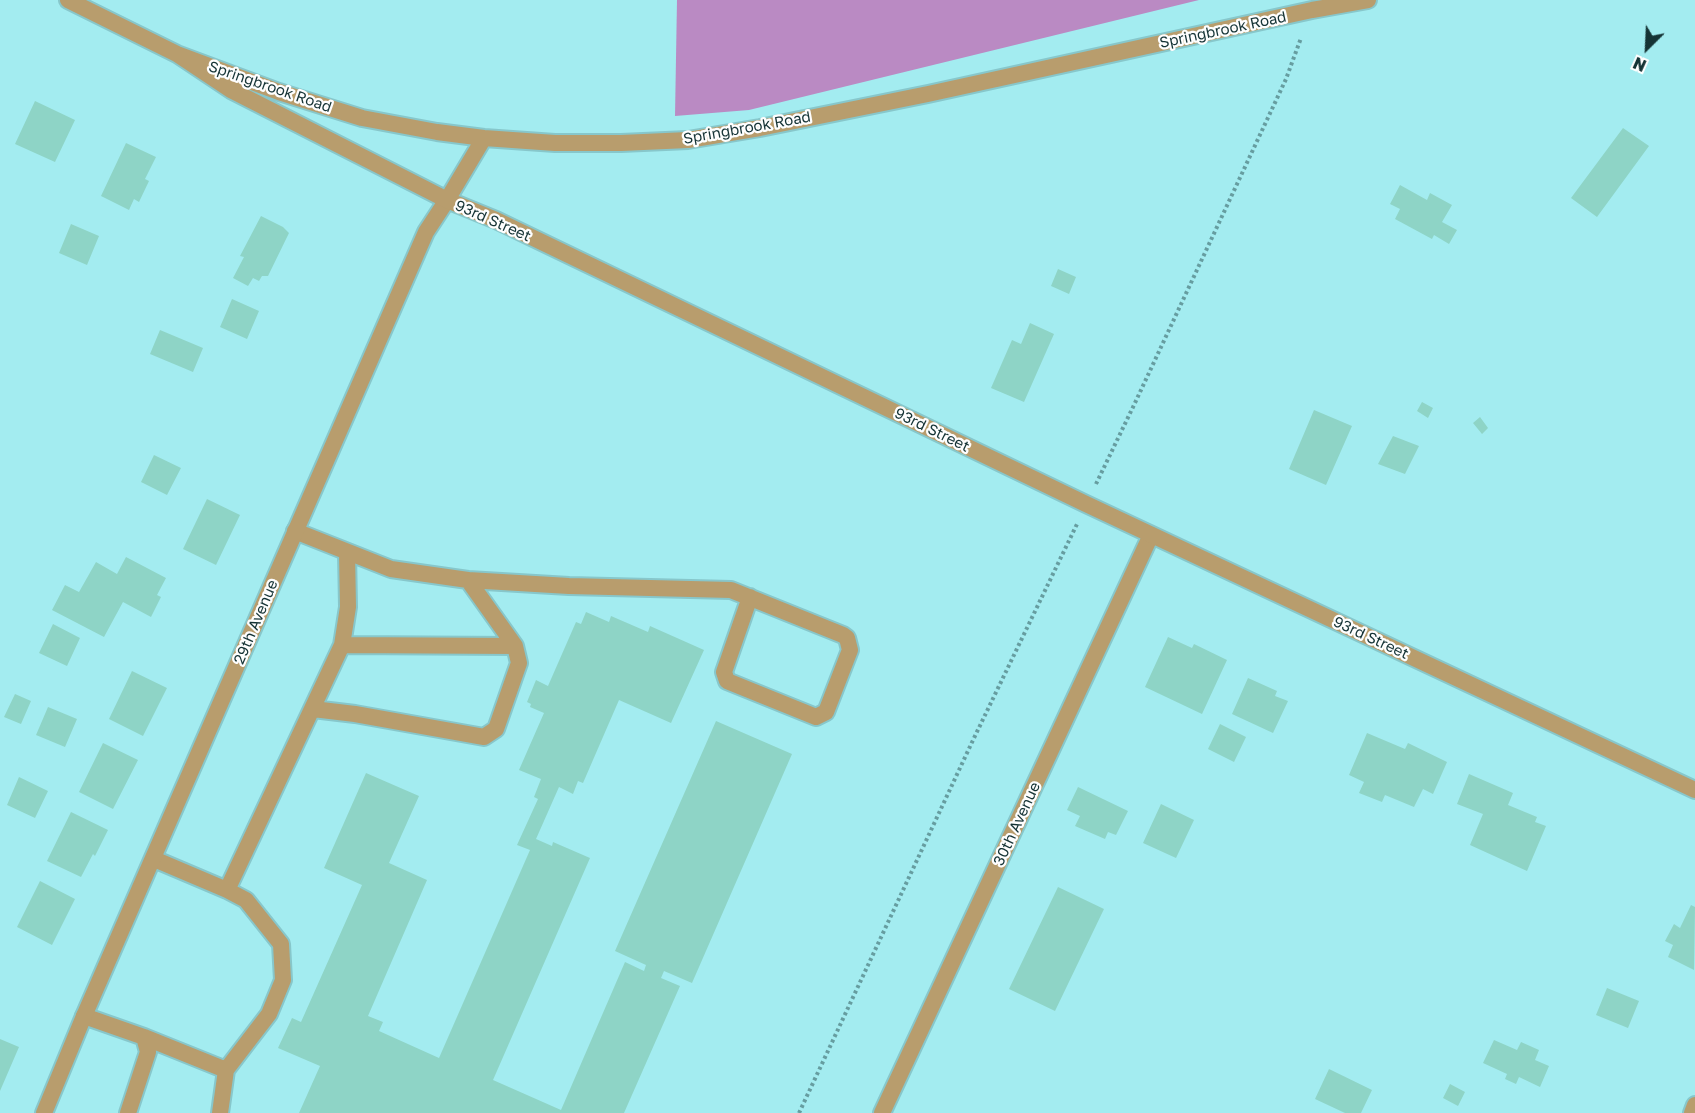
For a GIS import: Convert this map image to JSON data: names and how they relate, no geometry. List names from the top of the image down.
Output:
{
  "streets": {
    "street": [
      "Springbrook Road",
      "93rd Street",
      "29th Avenue",
      "30th Avenue"
    ]
  },
  "crossings": [
    ["Springbrook Road", "93rd Street"],
    ["Springbrook Road", "29th Avenue"],
    ["93rd Street", "29th Avenue"],
    ["93rd Street", "30th Avenue"]
  ],
  "north": "bottom left"
}
